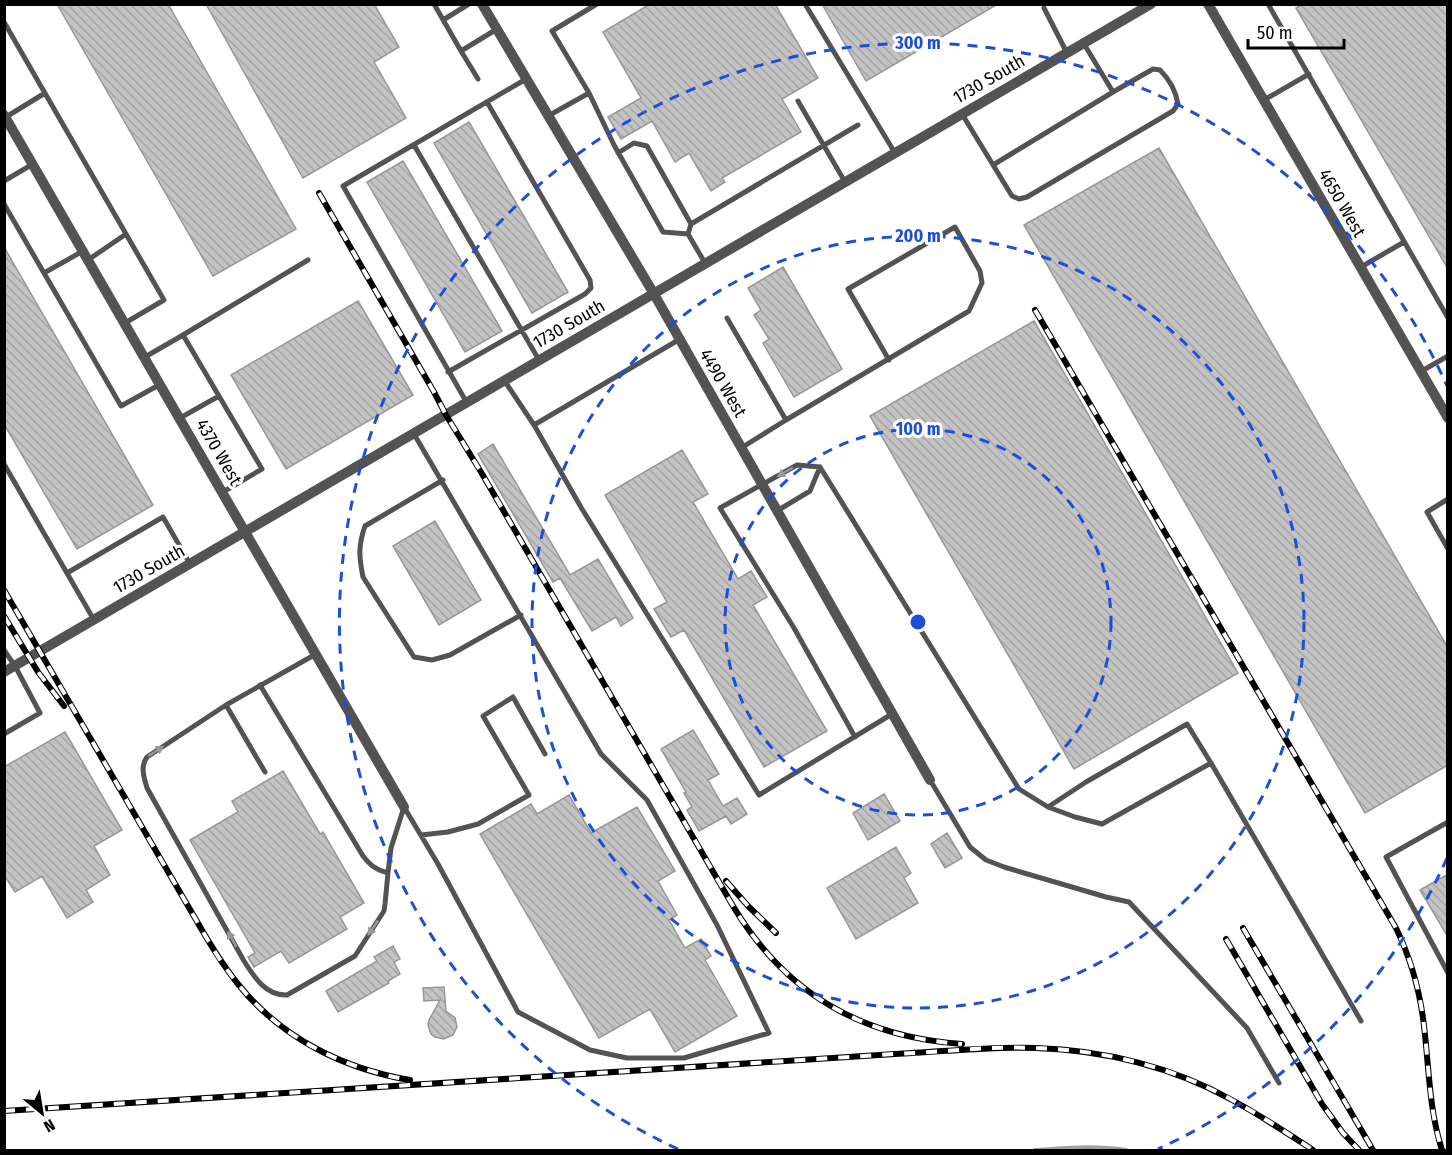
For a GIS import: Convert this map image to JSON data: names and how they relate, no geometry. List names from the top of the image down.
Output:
{
  "streets": {
    "street": [
      "1730 South",
      "4650 West",
      "4490 West",
      "4370 West"
    ]
  },
  "crossings": [
    ["1730 South", "4490 West"],
    ["1730 South", "4370 West"]
  ],
  "scale_bar": "50 m",
  "north": "bottom right",
  "rings": ["300 m", "200 m", "100 m"]
}
